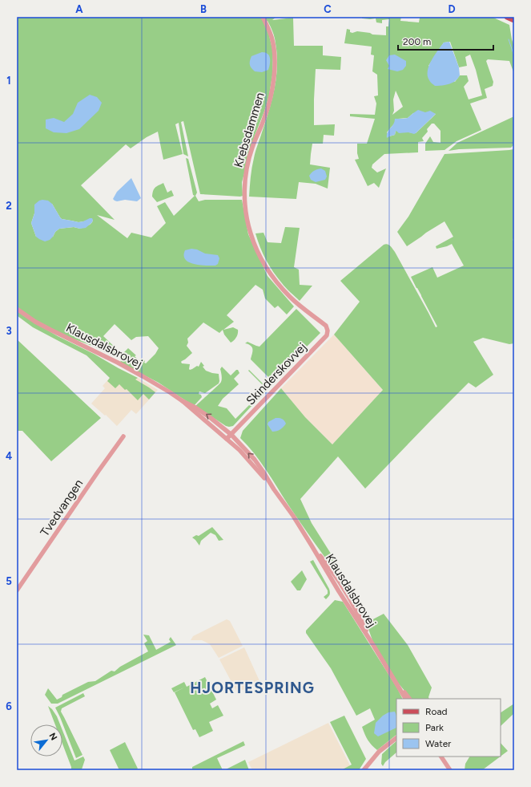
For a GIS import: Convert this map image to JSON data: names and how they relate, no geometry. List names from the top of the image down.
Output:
{
  "streets": {
    "street": [
      "Krebsdammen",
      "Klausdalsbrovej",
      "Skinderskovvej",
      "Tvedvangen"
    ]
  },
  "crossings": [
    ["Krebsdammen", "Skinderskovvej"],
    ["Klausdalsbrovej", "Skinderskovvej"]
  ],
  "districts": ["HJORTESPRING"],
  "legend": ["Road", "Park", "Water"],
  "scale_bar": "200 m",
  "north": "top right",
  "grid": {
    "columns": [
      "A",
      "B",
      "C",
      "D"
    ],
    "rows": [
      "1",
      "2",
      "3",
      "4",
      "5",
      "6"
    ]
  }
}
